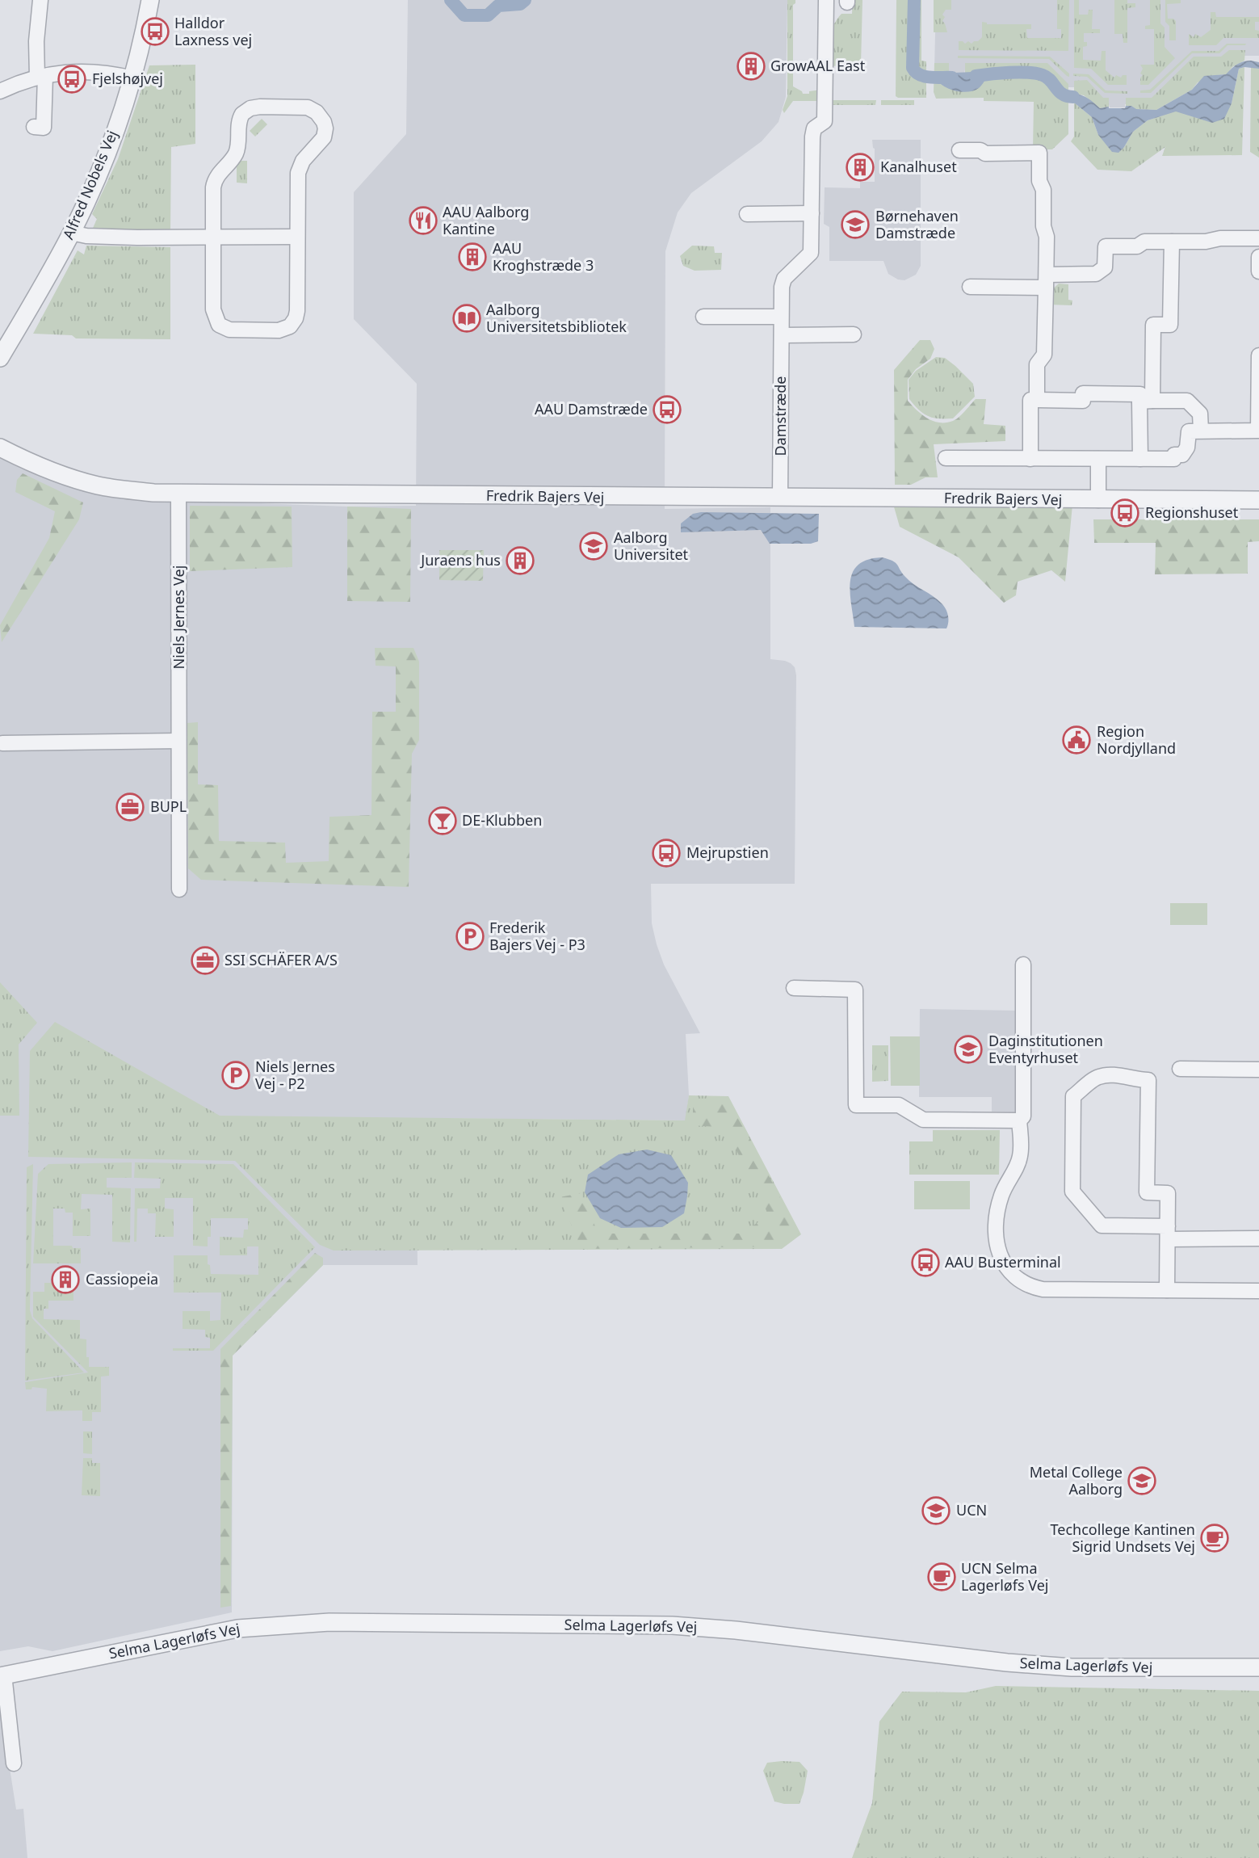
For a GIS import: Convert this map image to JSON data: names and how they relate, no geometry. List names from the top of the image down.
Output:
{
  "streets": {
    "street": [
      "Alfred Nobels Vej",
      "Damstræde",
      "Fredrik Bajers Vej",
      "Niels Jernes Vej",
      "Selma Lagerløfs Vej"
    ]
  },
  "crossings": [
    ["Damstræde", "Fredrik Bajers Vej"],
    ["Fredrik Bajers Vej", "Niels Jernes Vej"]
  ],
  "places": {
    "bus stop": [
      "Halldor Laxness vej",
      "Fjelshøjvej",
      "AAU Damstræde",
      "Regionshuset",
      "Mejrupstien",
      "AAU Busterminal"
    ],
    "building": [
      "GrowAAL East",
      "Kanalhuset",
      "AAU Kroghstræde 3",
      "Juraens hus",
      "Cassiopeia"
    ],
    "restaurant": ["AAU Aalborg Kantine"],
    "school or university": [
      "Børnehaven Damstræde",
      "Aalborg Universitet",
      "Daginstitutionen Eventyrhuset",
      "Metal College Aalborg",
      "UCN"
    ],
    "library": ["Aalborg Universitetsbibliotek"],
    "public building": ["Region Nordjylland"],
    "office": ["BUPL", "SSI SCHÄFER A/S"],
    "bar": ["DE-Klubben"],
    "parking": ["Frederik Bajers Vej - P3", "Niels Jernes Vej - P2"],
    "cafe": ["Techcollege Kantinen Sigrid Undsets Vej", "UCN Selma Lagerløfs Vej"]
  }
}
